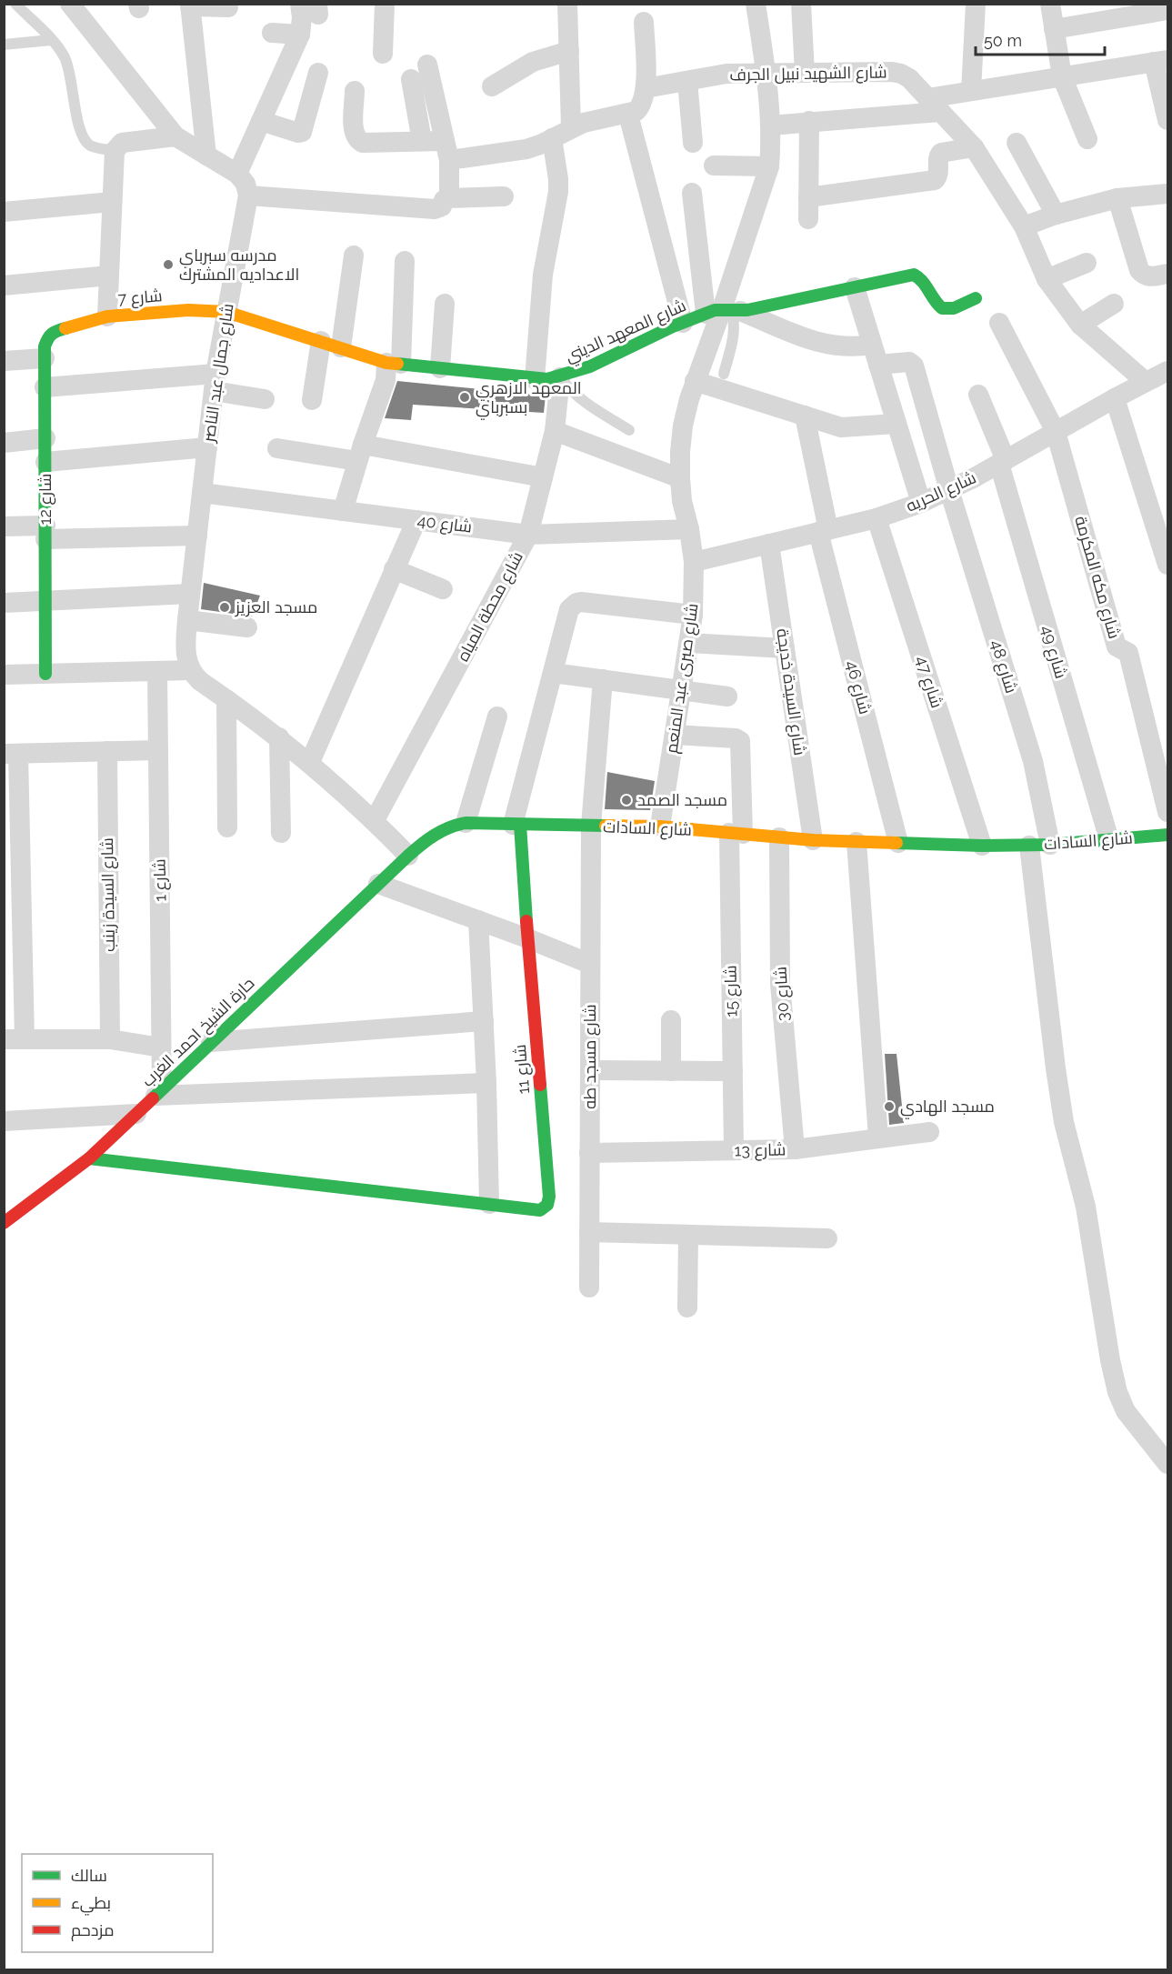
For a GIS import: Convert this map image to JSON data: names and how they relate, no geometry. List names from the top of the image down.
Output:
{
  "streets": {
    "street": [
      "شارع الشهيد نبيل الجرف",
      "شارع 7",
      "شارع المعهد الديني",
      "شارع جمال عبد الناصر",
      "شارع الحريه",
      "شارع 12",
      "شارع 40",
      "شارع مكه المكرمة",
      "شارع محطة المياه",
      "شارع 49",
      "شارع 48",
      "شارع صبرى عبد المنعم",
      "شارع 47",
      "شارع 46",
      "شارع السيدة خديجة",
      "شارع السادات",
      "شارع 1",
      "شارع السيدة زينب",
      "شارع 15",
      "شارع 30",
      "حارة الشيخ احمد الغرب",
      "شارع مسجد طه",
      "شارع 11",
      "شارع 13"
    ]
  },
  "crossings": [
    ["شارع الشهيد نبيل الجرف", "شارع الحريه"],
    ["شارع الشهيد نبيل الجرف", "شارع صبرى عبد المنعم"],
    ["شارع 7", "شارع المعهد الديني"],
    ["شارع 7", "شارع جمال عبد الناصر"],
    ["شارع 7", "شارع 12"],
    ["شارع المعهد الديني", "شارع جمال عبد الناصر"],
    ["شارع المعهد الديني", "شارع محطة المياه"],
    ["شارع المعهد الديني", "شارع صبرى عبد المنعم"],
    ["شارع جمال عبد الناصر", "شارع 40"],
    ["شارع الحريه", "شارع مكه المكرمة"],
    ["شارع الحريه", "شارع 49"],
    ["شارع الحريه", "شارع 48"],
    ["شارع الحريه", "شارع صبرى عبد المنعم"],
    ["شارع الحريه", "شارع 47"],
    ["شارع الحريه", "شارع 46"],
    ["شارع الحريه", "شارع السيدة خديجة"],
    ["شارع 40", "شارع محطة المياه"],
    ["شارع 40", "شارع صبرى عبد المنعم"],
    ["شارع 49", "شارع السادات"],
    ["شارع 48", "شارع السادات"],
    ["شارع صبرى عبد المنعم", "شارع السادات"],
    ["شارع صبرى عبد المنعم", "شارع 15"],
    ["شارع 47", "شارع السادات"],
    ["شارع 46", "شارع السادات"],
    ["شارع السيدة خديجة", "شارع السادات"],
    ["شارع السادات", "شارع 15"],
    ["شارع السادات", "شارع 30"],
    ["شارع السادات", "حارة الشيخ احمد الغرب"],
    ["شارع السادات", "شارع مسجد طه"],
    ["شارع السادات", "شارع 11"],
    ["شارع 1", "حارة الشيخ احمد الغرب"],
    ["شارع 15", "شارع 13"],
    ["شارع 30", "شارع 13"],
    ["شارع مسجد طه", "شارع 13"]
  ],
  "places": [
    "مدرسه سبرباي الاعداديه المشترك",
    "المعهد الازهري بسبرباي",
    "مسجد العزيز",
    "مسجد الصمد",
    "مسجد الهادي"
  ],
  "legend": ["سالك", "بطيء", "مزدحم"],
  "scale_bar": "50 m"
}
